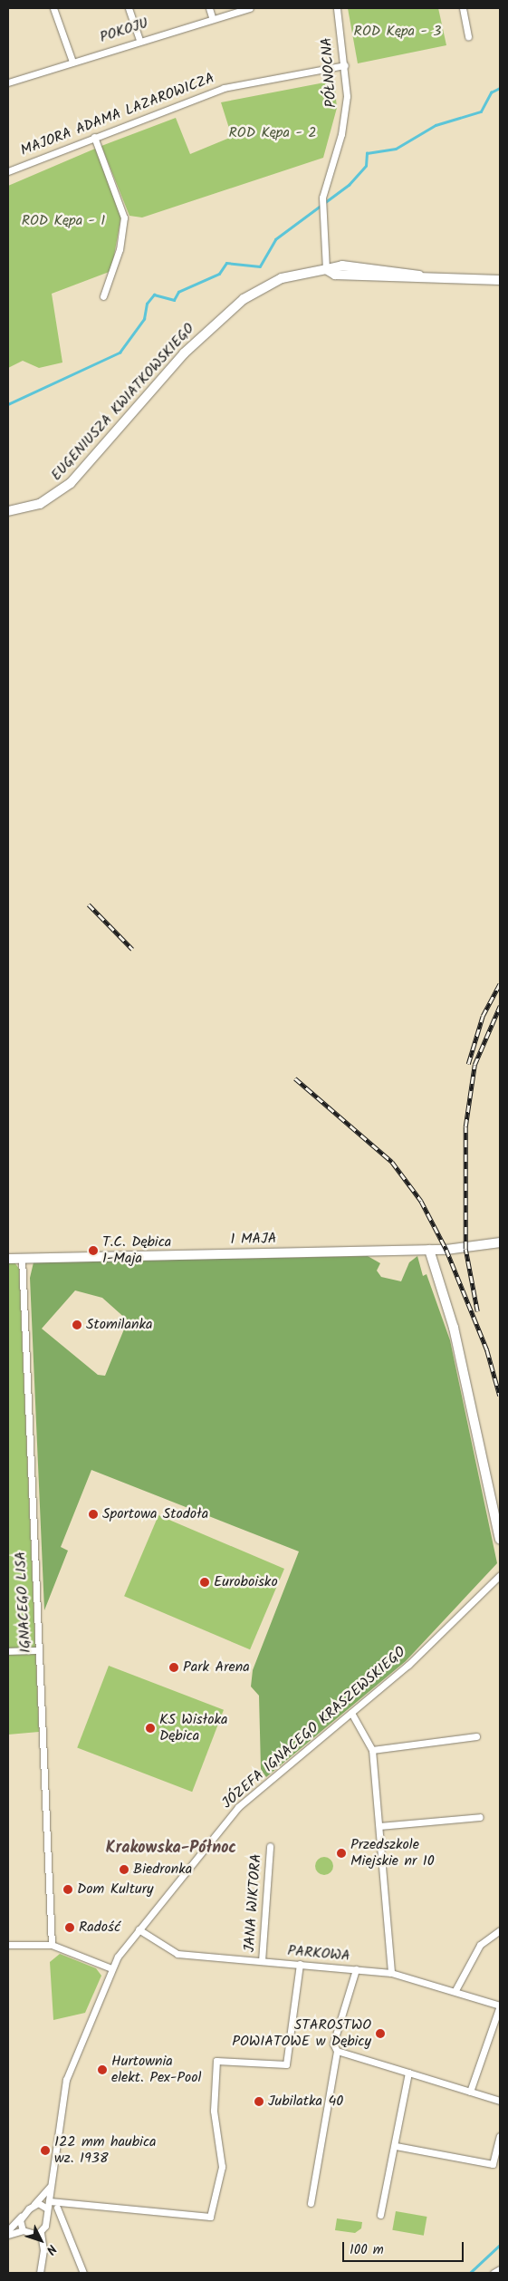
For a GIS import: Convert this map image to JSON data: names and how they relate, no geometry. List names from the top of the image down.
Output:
{
  "streets": {
    "street": [
      "POKOJU",
      "PÓŁNOCNA",
      "MAJORA ADAMA LAZAROWICZA",
      "EUGENIUSZA KWIATKOWSKIEGO",
      "1 MAJA",
      "IGNACEGO LISA",
      "JÓZEFA IGNACEGO KRASZEWSKIEGO",
      "JANA WIKTORA",
      "PARKOWA"
    ]
  },
  "crossings": [
    ["PÓŁNOCNA", "MAJORA ADAMA LAZAROWICZA"],
    ["PÓŁNOCNA", "EUGENIUSZA KWIATKOWSKIEGO"],
    ["1 MAJA", "IGNACEGO LISA"],
    ["JÓZEFA IGNACEGO KRASZEWSKIEGO", "PARKOWA"],
    ["JANA WIKTORA", "PARKOWA"]
  ],
  "districts": ["Krakowska-Północ"],
  "parks": ["ROD Kępa - 3", "ROD Kępa - 2", "ROD Kępa - 1"],
  "places": [
    "T.C. Dębica 1-Maja",
    "Stomilanka",
    "Sportowa Stodoła",
    "Euroboisko",
    "Park Arena",
    "KS Wisłoka Dębica",
    "Przedszkole Miejskie nr 10",
    "Biedronka",
    "Dom Kultury",
    "Radość",
    "STAROSTWO POWIATOWE w Dębicy",
    "Hurtownia elekt. Pex-Pool",
    "Jubilatka 40",
    "122 mm haubica wz. 1938"
  ],
  "scale_bar": "100 m",
  "north": "bottom right"
}
